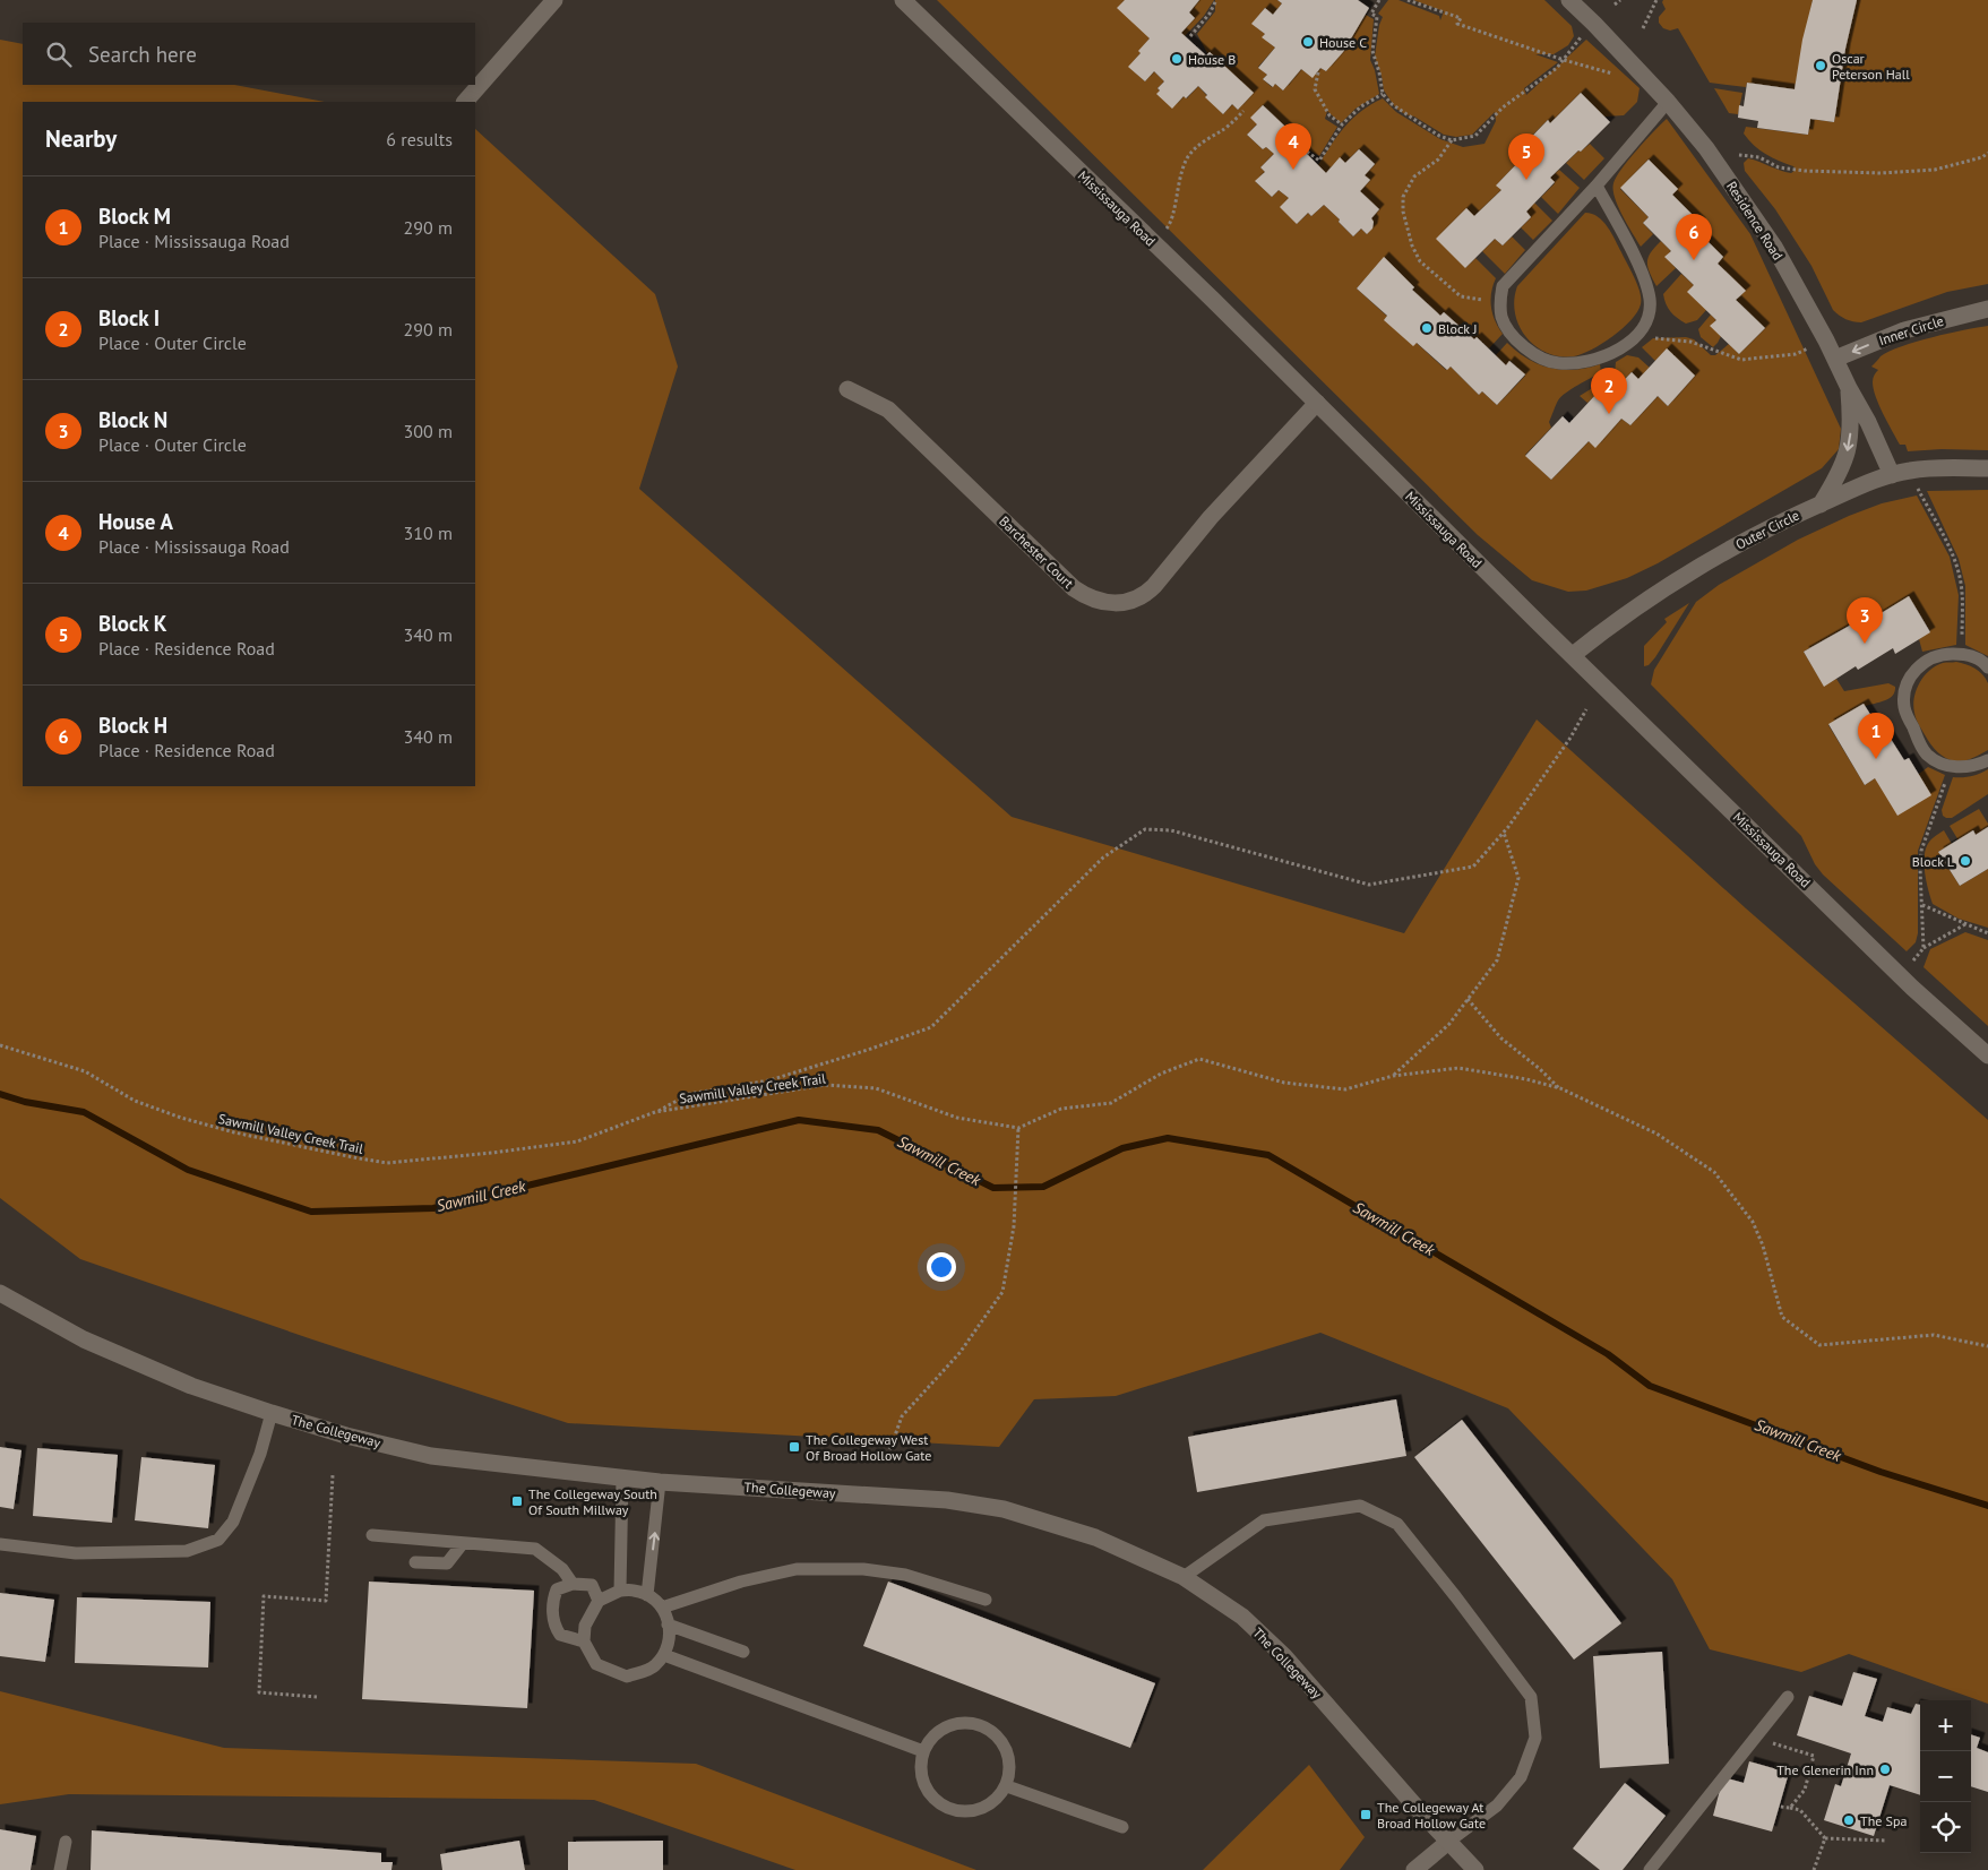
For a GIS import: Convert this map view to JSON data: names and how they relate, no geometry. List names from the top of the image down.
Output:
{
  "streets": {
    "street": [
      "Mississauga Road",
      "Residence Road",
      "Inner Circle",
      "Outer Circle",
      "Barchester Court",
      "The Collegeway"
    ],
    "path": ["Sawmill Valley Creek Trail"]
  },
  "crossings": [
    ["Mississauga Road", "Outer Circle"],
    ["Mississauga Road", "Barchester Court"],
    ["Residence Road", "Inner Circle"],
    ["Residence Road", "Outer Circle"]
  ],
  "one_way": ["Inner Circle"],
  "water": ["Sawmill Creek"],
  "places": {
    "other": [
      "House C",
      "House B",
      "Oscar Peterson Hall",
      "Block J",
      "Block L",
      "The Glenerin Inn",
      "The Spa"
    ],
    "transit": ["The Collegeway West Of Broad Hollow Gate", "The Collegeway South Of South Millway", "The Collegeway At Broad Hollow Gate"]
  },
  "page": {
    "search": "Search here",
    "heading": ["Nearby", "6 results"],
    "pins": [
      "4",
      "5",
      "6",
      "2",
      "3",
      "1"
    ],
    "list": [
      {
        "mark": "1",
        "name": "Block M",
        "note": "Place · Mississauga Road",
        "value": "290 m"
      },
      {
        "mark": "2",
        "name": "Block I",
        "note": "Place · Outer Circle",
        "value": "290 m"
      },
      {
        "mark": "3",
        "name": "Block N",
        "note": "Place · Outer Circle",
        "value": "300 m"
      },
      {
        "mark": "4",
        "name": "House A",
        "note": "Place · Mississauga Road",
        "value": "310 m"
      },
      {
        "mark": "5",
        "name": "Block K",
        "note": "Place · Residence Road",
        "value": "340 m"
      },
      {
        "mark": "6",
        "name": "Block H",
        "note": "Place · Residence Road",
        "value": "340 m"
      }
    ],
    "map_buttons": ["+", "−"]
  }
}
